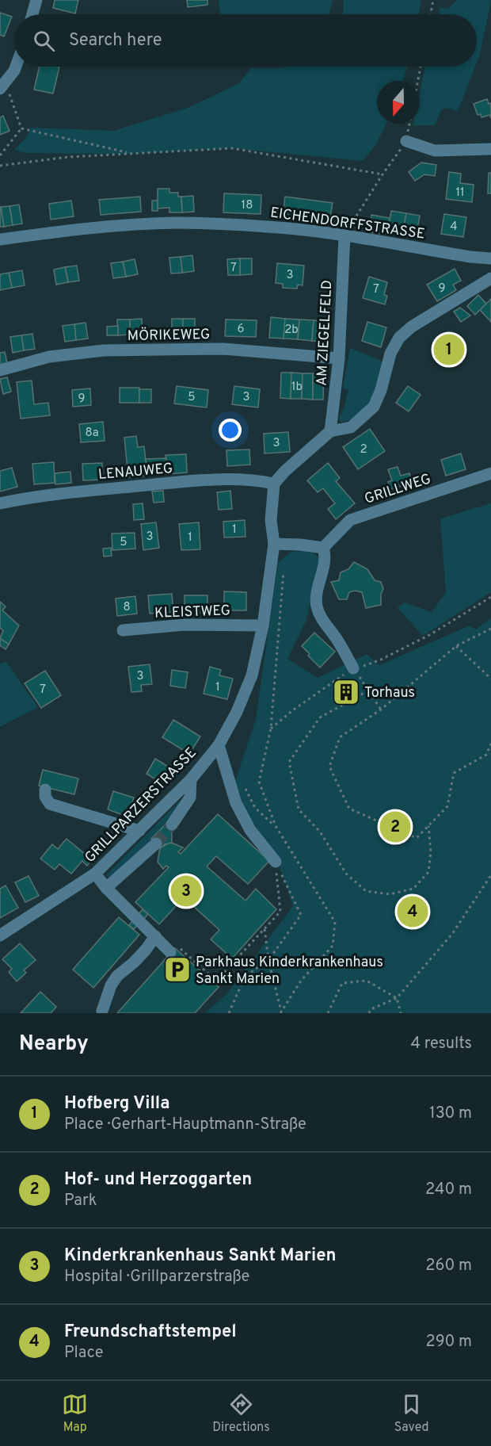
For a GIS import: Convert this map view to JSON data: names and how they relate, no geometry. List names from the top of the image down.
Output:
{
  "streets": {
    "street": [
      "EICHENDORFFSTRASSE",
      "AM ZIEGELFELD",
      "MÖRIKEWEG",
      "LENAUWEG",
      "GRILLWEG",
      "KLEISTWEG",
      "GRILLPARZERSTRASSE"
    ]
  },
  "crossings": [
    ["EICHENDORFFSTRASSE", "AM ZIEGELFELD"],
    ["AM ZIEGELFELD", "MÖRIKEWEG"],
    ["LENAUWEG", "GRILLPARZERSTRASSE"],
    ["KLEISTWEG", "GRILLPARZERSTRASSE"]
  ],
  "places": {
    "building": ["Torhaus"],
    "parking": ["Parkhaus Kinderkrankenhaus Sankt Marien"]
  },
  "house_numbers": [
    "11",
    "18",
    "4",
    "7",
    "3",
    "9",
    "7",
    "6",
    "2b",
    "1b",
    "5",
    "3",
    "9",
    "8a",
    "3",
    "2",
    "1",
    "3",
    "1",
    "5",
    "8",
    "3",
    "1",
    "7"
  ],
  "north": "bottom",
  "page": {
    "search": "Search here",
    "pins": [
      "1",
      "2",
      "3",
      "4"
    ],
    "heading": ["Nearby", "4 results"],
    "list": [
      {
        "mark": "1",
        "name": "Hofberg Villa",
        "note": "Place · Gerhart-Hauptmann-Straße",
        "value": "130 m"
      },
      {
        "mark": "2",
        "name": "Hof- und Herzoggarten",
        "note": "Park",
        "value": "240 m"
      },
      {
        "mark": "3",
        "name": "Kinderkrankenhaus Sankt Marien",
        "note": "Hospital · Grillparzerstraße",
        "value": "260 m"
      },
      {
        "mark": "4",
        "name": "Freundschaftstempel",
        "note": "Place",
        "value": "290 m"
      }
    ],
    "nav": ["Map", "Directions", "Saved"]
  }
}
